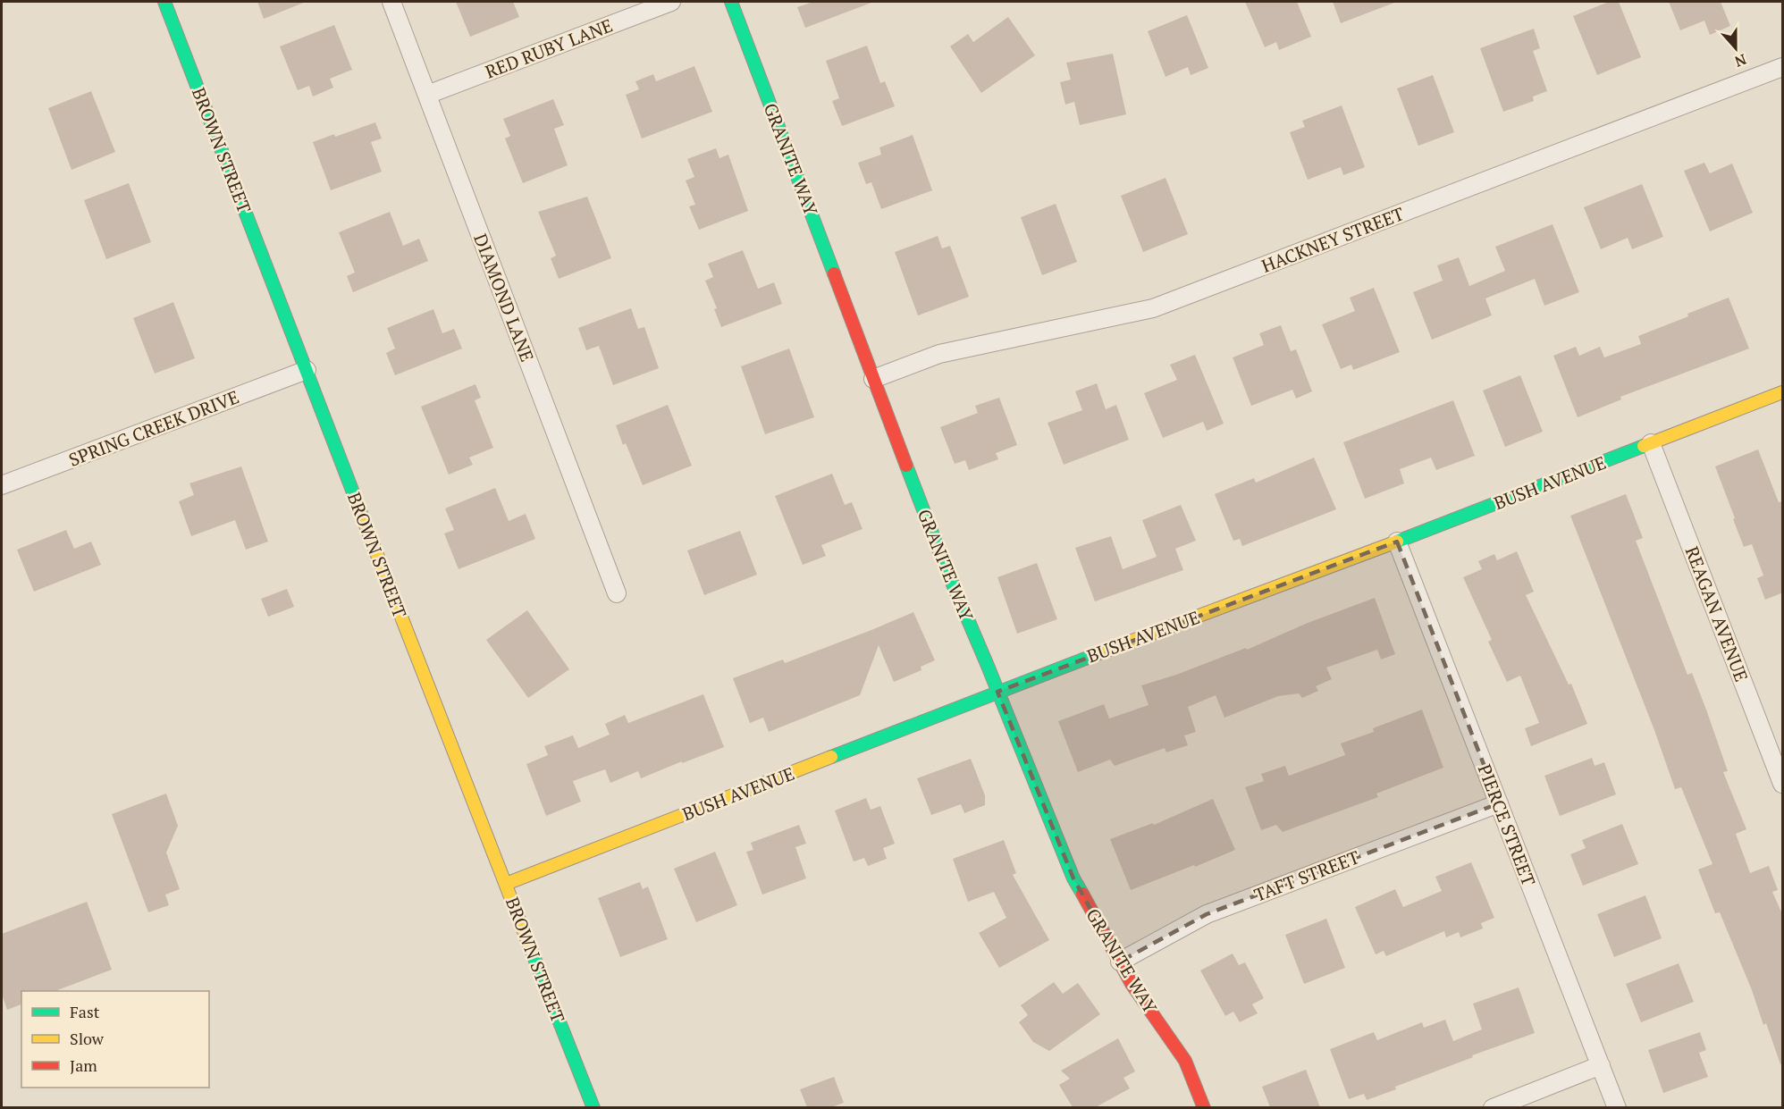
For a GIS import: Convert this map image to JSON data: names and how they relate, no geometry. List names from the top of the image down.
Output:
{
  "streets": {
    "street": [
      "RED RUBY LANE",
      "BROWN STREET",
      "GRANITE WAY",
      "HACKNEY STREET",
      "DIAMOND LANE",
      "SPRING CREEK DRIVE",
      "BUSH AVENUE",
      "REAGAN AVENUE",
      "PIERCE STREET",
      "TAFT STREET"
    ]
  },
  "crossings": [
    ["RED RUBY LANE", "DIAMOND LANE"],
    ["BROWN STREET", "SPRING CREEK DRIVE"],
    ["BROWN STREET", "BUSH AVENUE"],
    ["GRANITE WAY", "HACKNEY STREET"],
    ["GRANITE WAY", "BUSH AVENUE"],
    ["GRANITE WAY", "TAFT STREET"],
    ["BUSH AVENUE", "REAGAN AVENUE"],
    ["BUSH AVENUE", "PIERCE STREET"],
    ["PIERCE STREET", "TAFT STREET"]
  ],
  "legend": ["Fast", "Slow", "Jam"],
  "north": "bottom"
}
